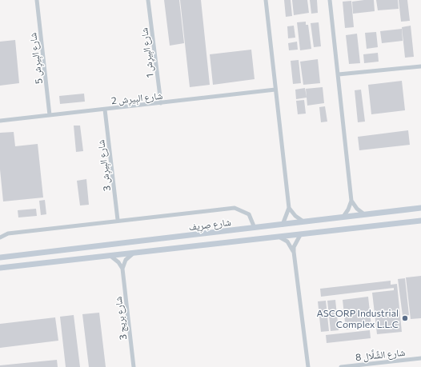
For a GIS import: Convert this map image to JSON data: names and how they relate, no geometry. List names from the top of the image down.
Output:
{
  "streets": {
    "main road": ["شارع صِرِيف"],
    "street": [
      "شارع البِيرِش 1",
      "شارع البِيرِش 5",
      "شارع البِيرِش 2",
      "شارع البِيرِش 3",
      "شارع بريج 3",
      "شارع الشَّلَّال 8"
    ]
  },
  "crossings": [
    ["شارع البِيرِش 1", "شارع البِيرِش 2"],
    ["شارع البِيرِش 5", "شارع البِيرِش 2"],
    ["شارع البِيرِش 2", "شارع البِيرِش 3"]
  ],
  "places": ["ASCORP Industrial Complex L.L.C"]
}
